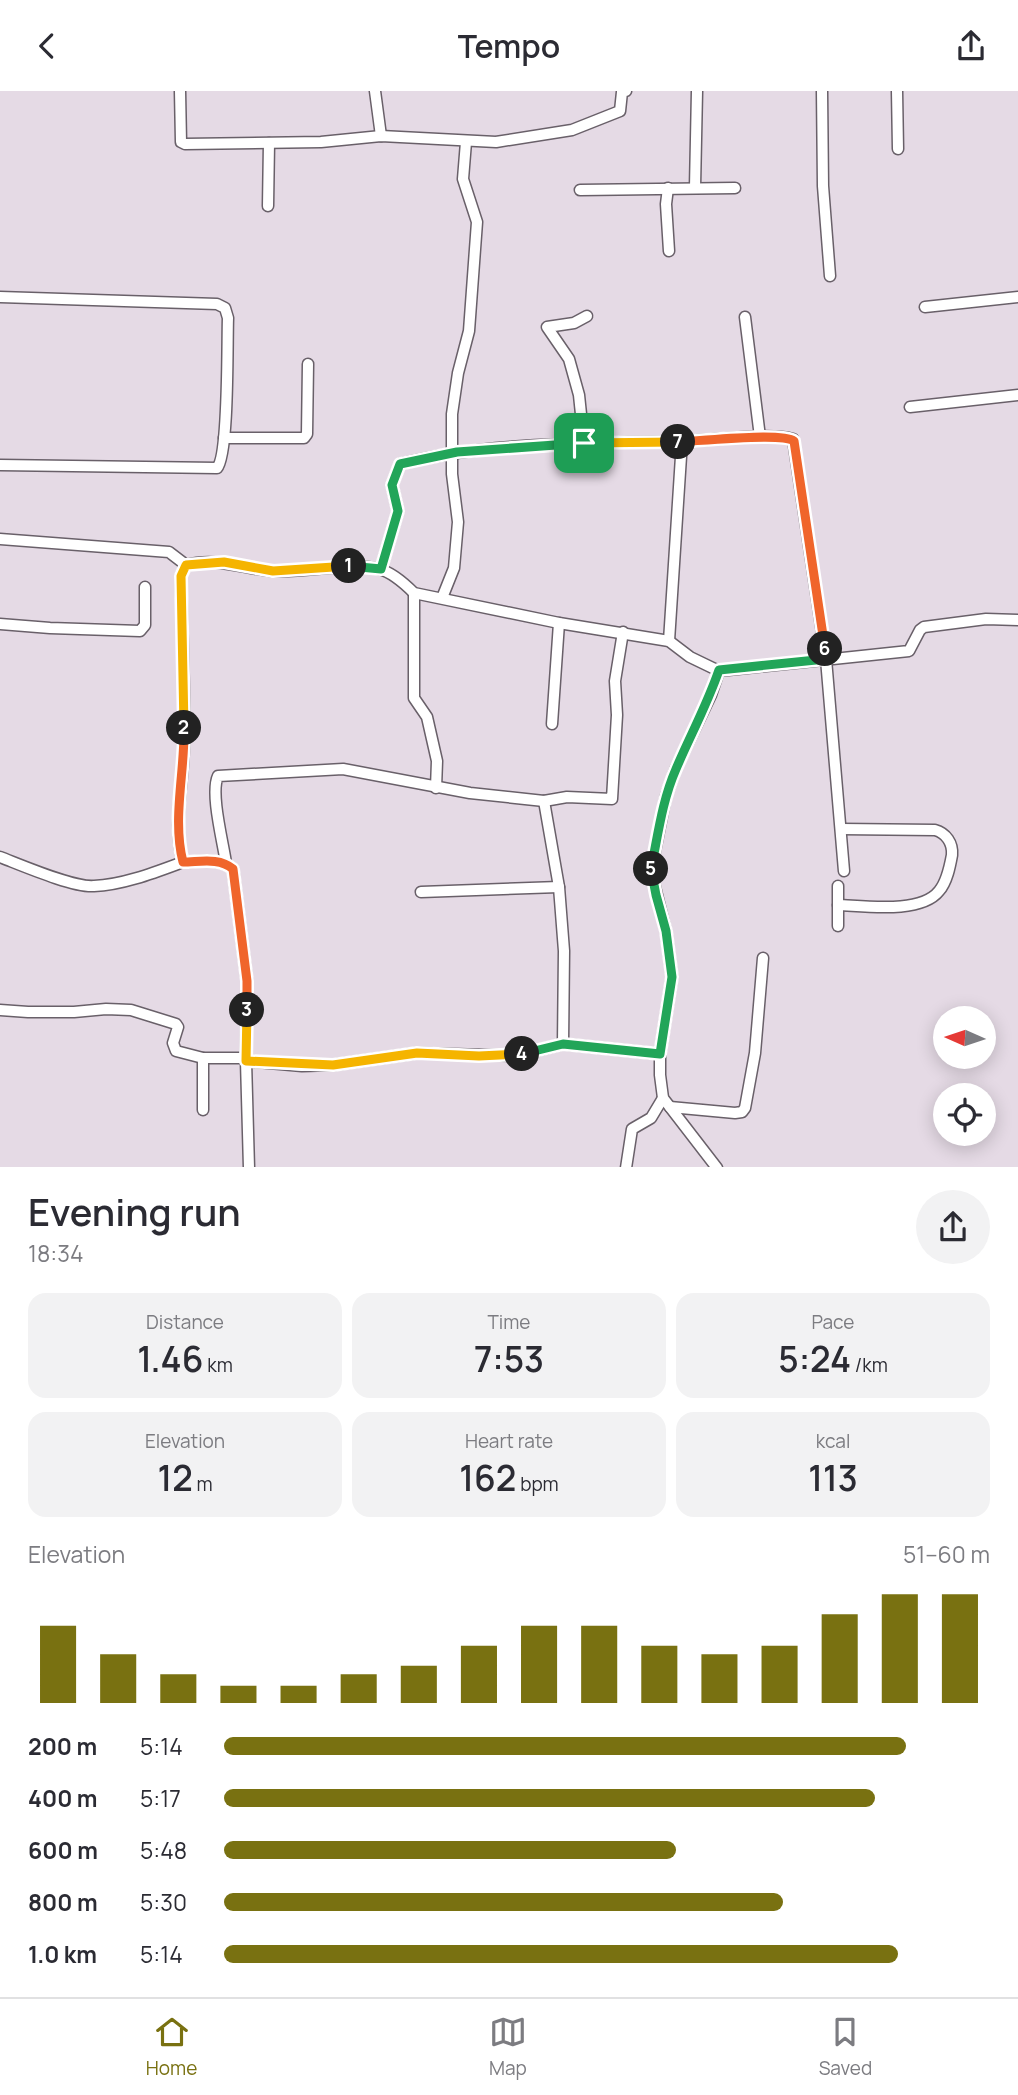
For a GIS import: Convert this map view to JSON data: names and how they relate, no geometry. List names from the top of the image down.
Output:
{
  "north": "left",
  "page": {
    "header": "Tempo",
    "pins": [
      "7",
      "1",
      "6",
      "2",
      "5",
      "3",
      "4"
    ],
    "heading": ["Evening run", "18:34"],
    "stats": [
      ["Distance", "1.46 km"],
      ["Time", "7:53"],
      ["Pace", "5:24 /km"],
      ["Elevation", "12 m"],
      ["Heart rate", "162 bpm"],
      ["kcal", "113"]
    ],
    "chart": ["Elevation", "51–60 m"],
    "list": [
      {
        "name": "200 m",
        "note": "5:14"
      },
      {
        "name": "400 m",
        "note": "5:17"
      },
      {
        "name": "600 m",
        "note": "5:48"
      },
      {
        "name": "800 m",
        "note": "5:30"
      },
      {
        "name": "1.0 km",
        "note": "5:14"
      }
    ],
    "tabs": ["Home", "Map", "Saved"]
  }
}
